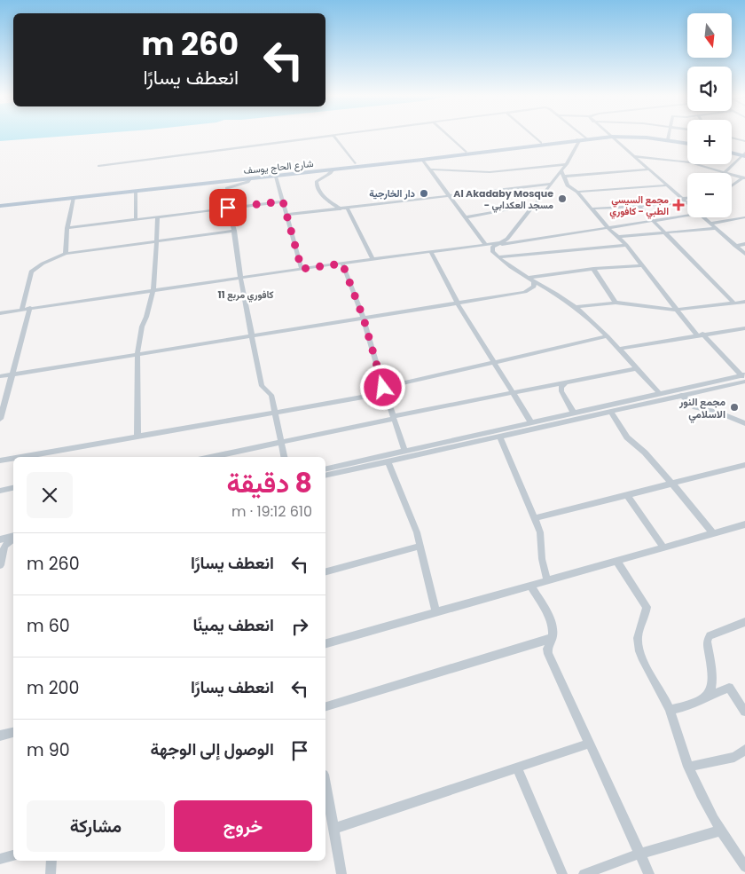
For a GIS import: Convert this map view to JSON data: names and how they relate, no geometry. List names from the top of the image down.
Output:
{
  "streets": {
    "main road": ["شارع الحاج يوسف"]
  },
  "districts": ["كافوري مربع 11"],
  "places": {
    "other": ["دار الخارجية", "Al Akadaby Mosque - مسجد العكدابي", "مجمع النور الاسلامي"],
    "health": ["مجمع السيسي الطبي - كافوري"]
  },
  "north": "bottom",
  "page": {
    "map_buttons": ["+", "−"],
    "turn": ["260 m", "انعطف يسارًا"],
    "heading": ["8 دقيقة", "610 m · 19:12"],
    "list": [
      {
        "name": "انعطف يسارًا",
        "value": "260 m"
      },
      {
        "name": "انعطف يمينًا",
        "value": "60 m"
      },
      {
        "name": "انعطف يسارًا",
        "value": "200 m"
      },
      {
        "name": "الوصول إلى الوجهة",
        "value": "90 m"
      }
    ],
    "buttons": ["خروج", "مشاركة"]
  }
}
